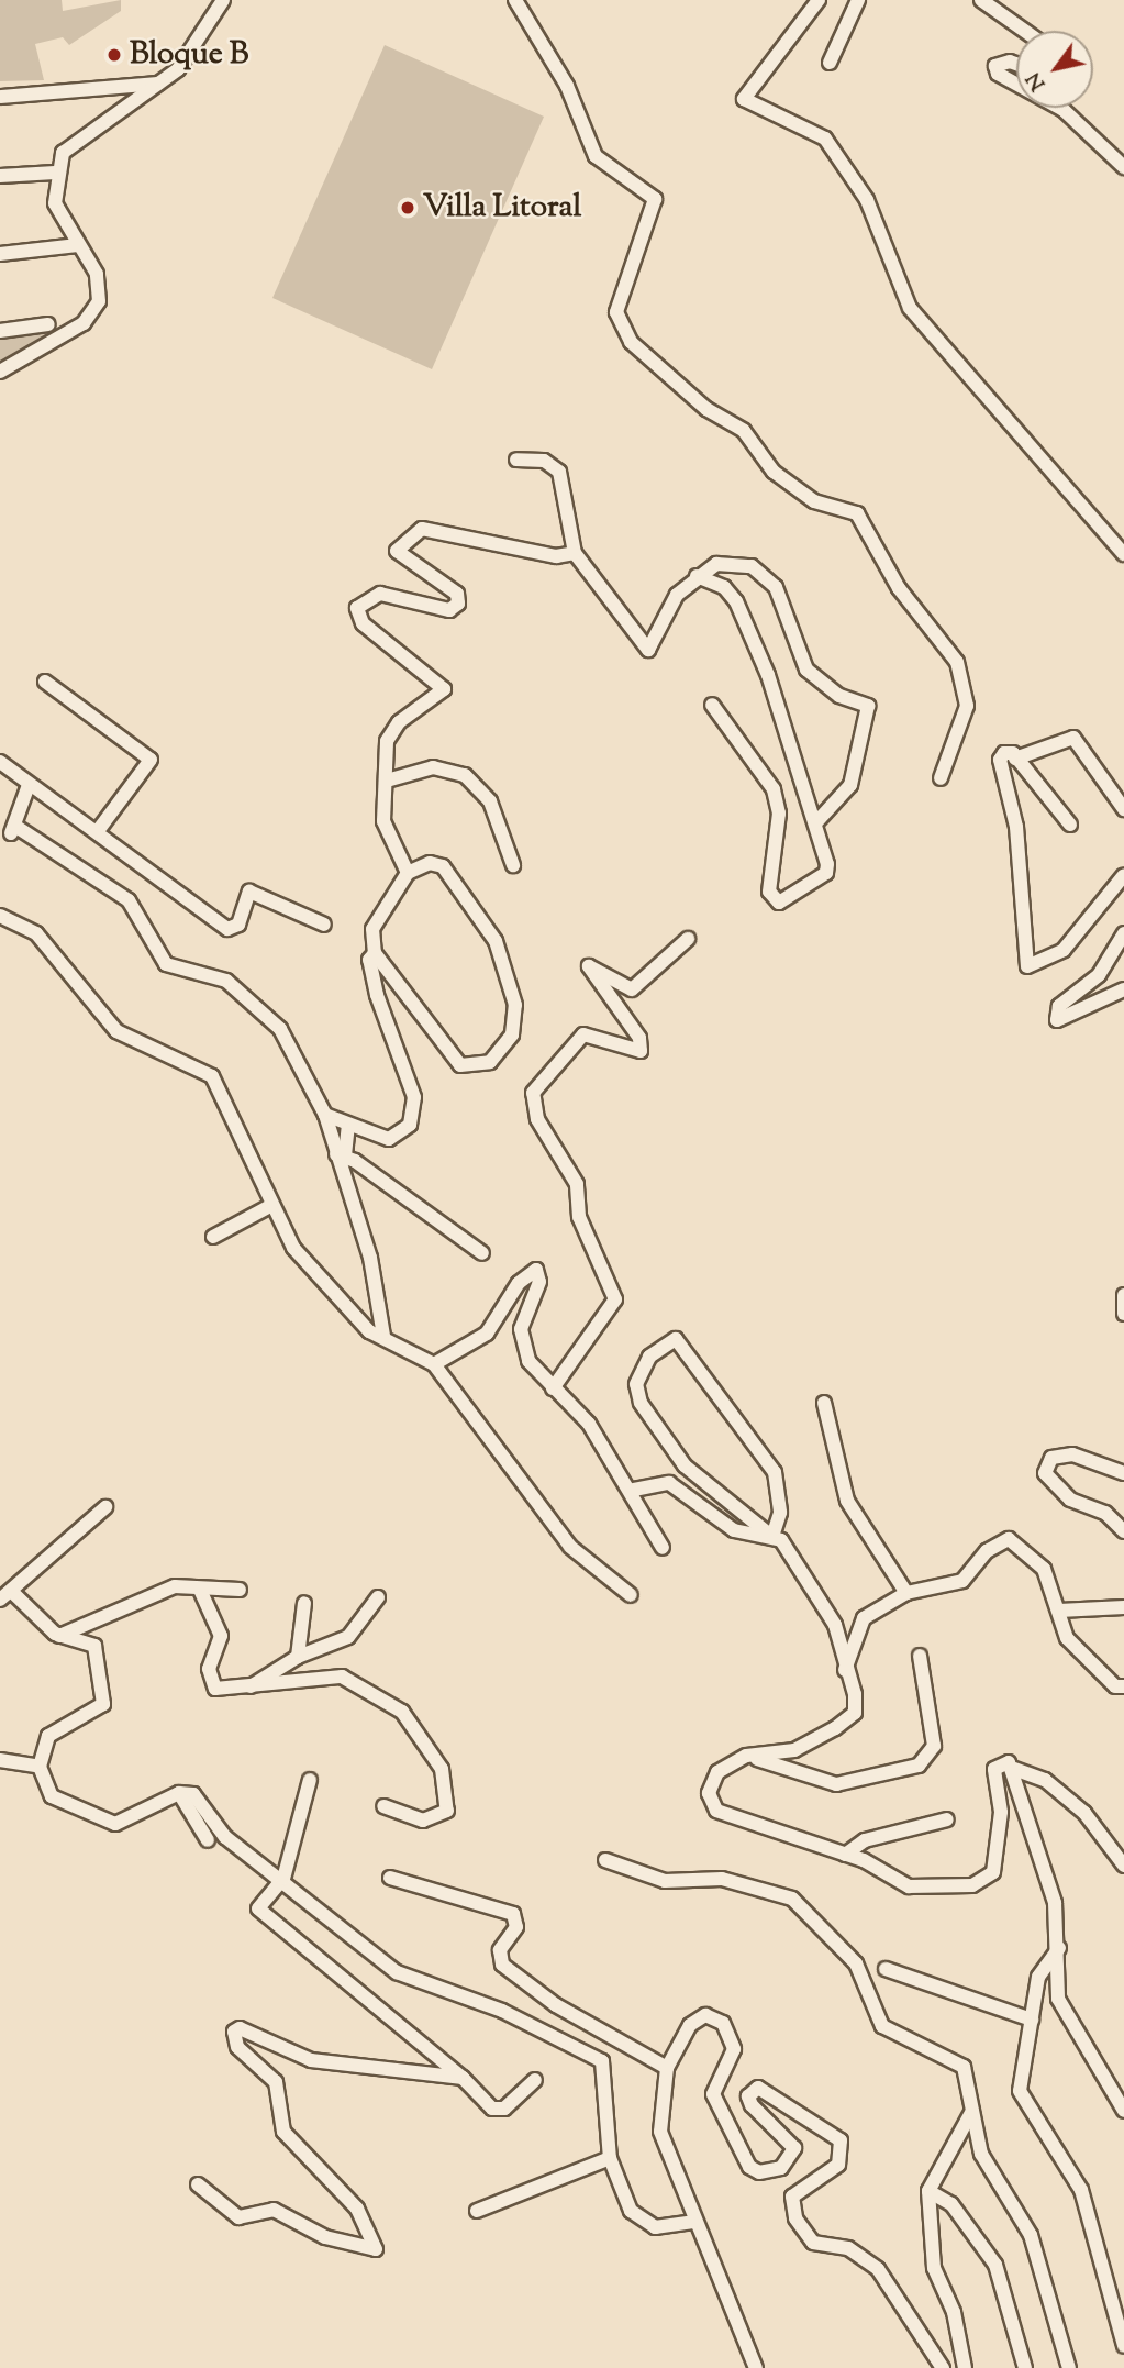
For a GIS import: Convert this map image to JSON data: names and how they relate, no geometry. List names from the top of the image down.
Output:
{
  "places": ["Bloque B", "Villa Litoral"],
  "north": "bottom left"
}
